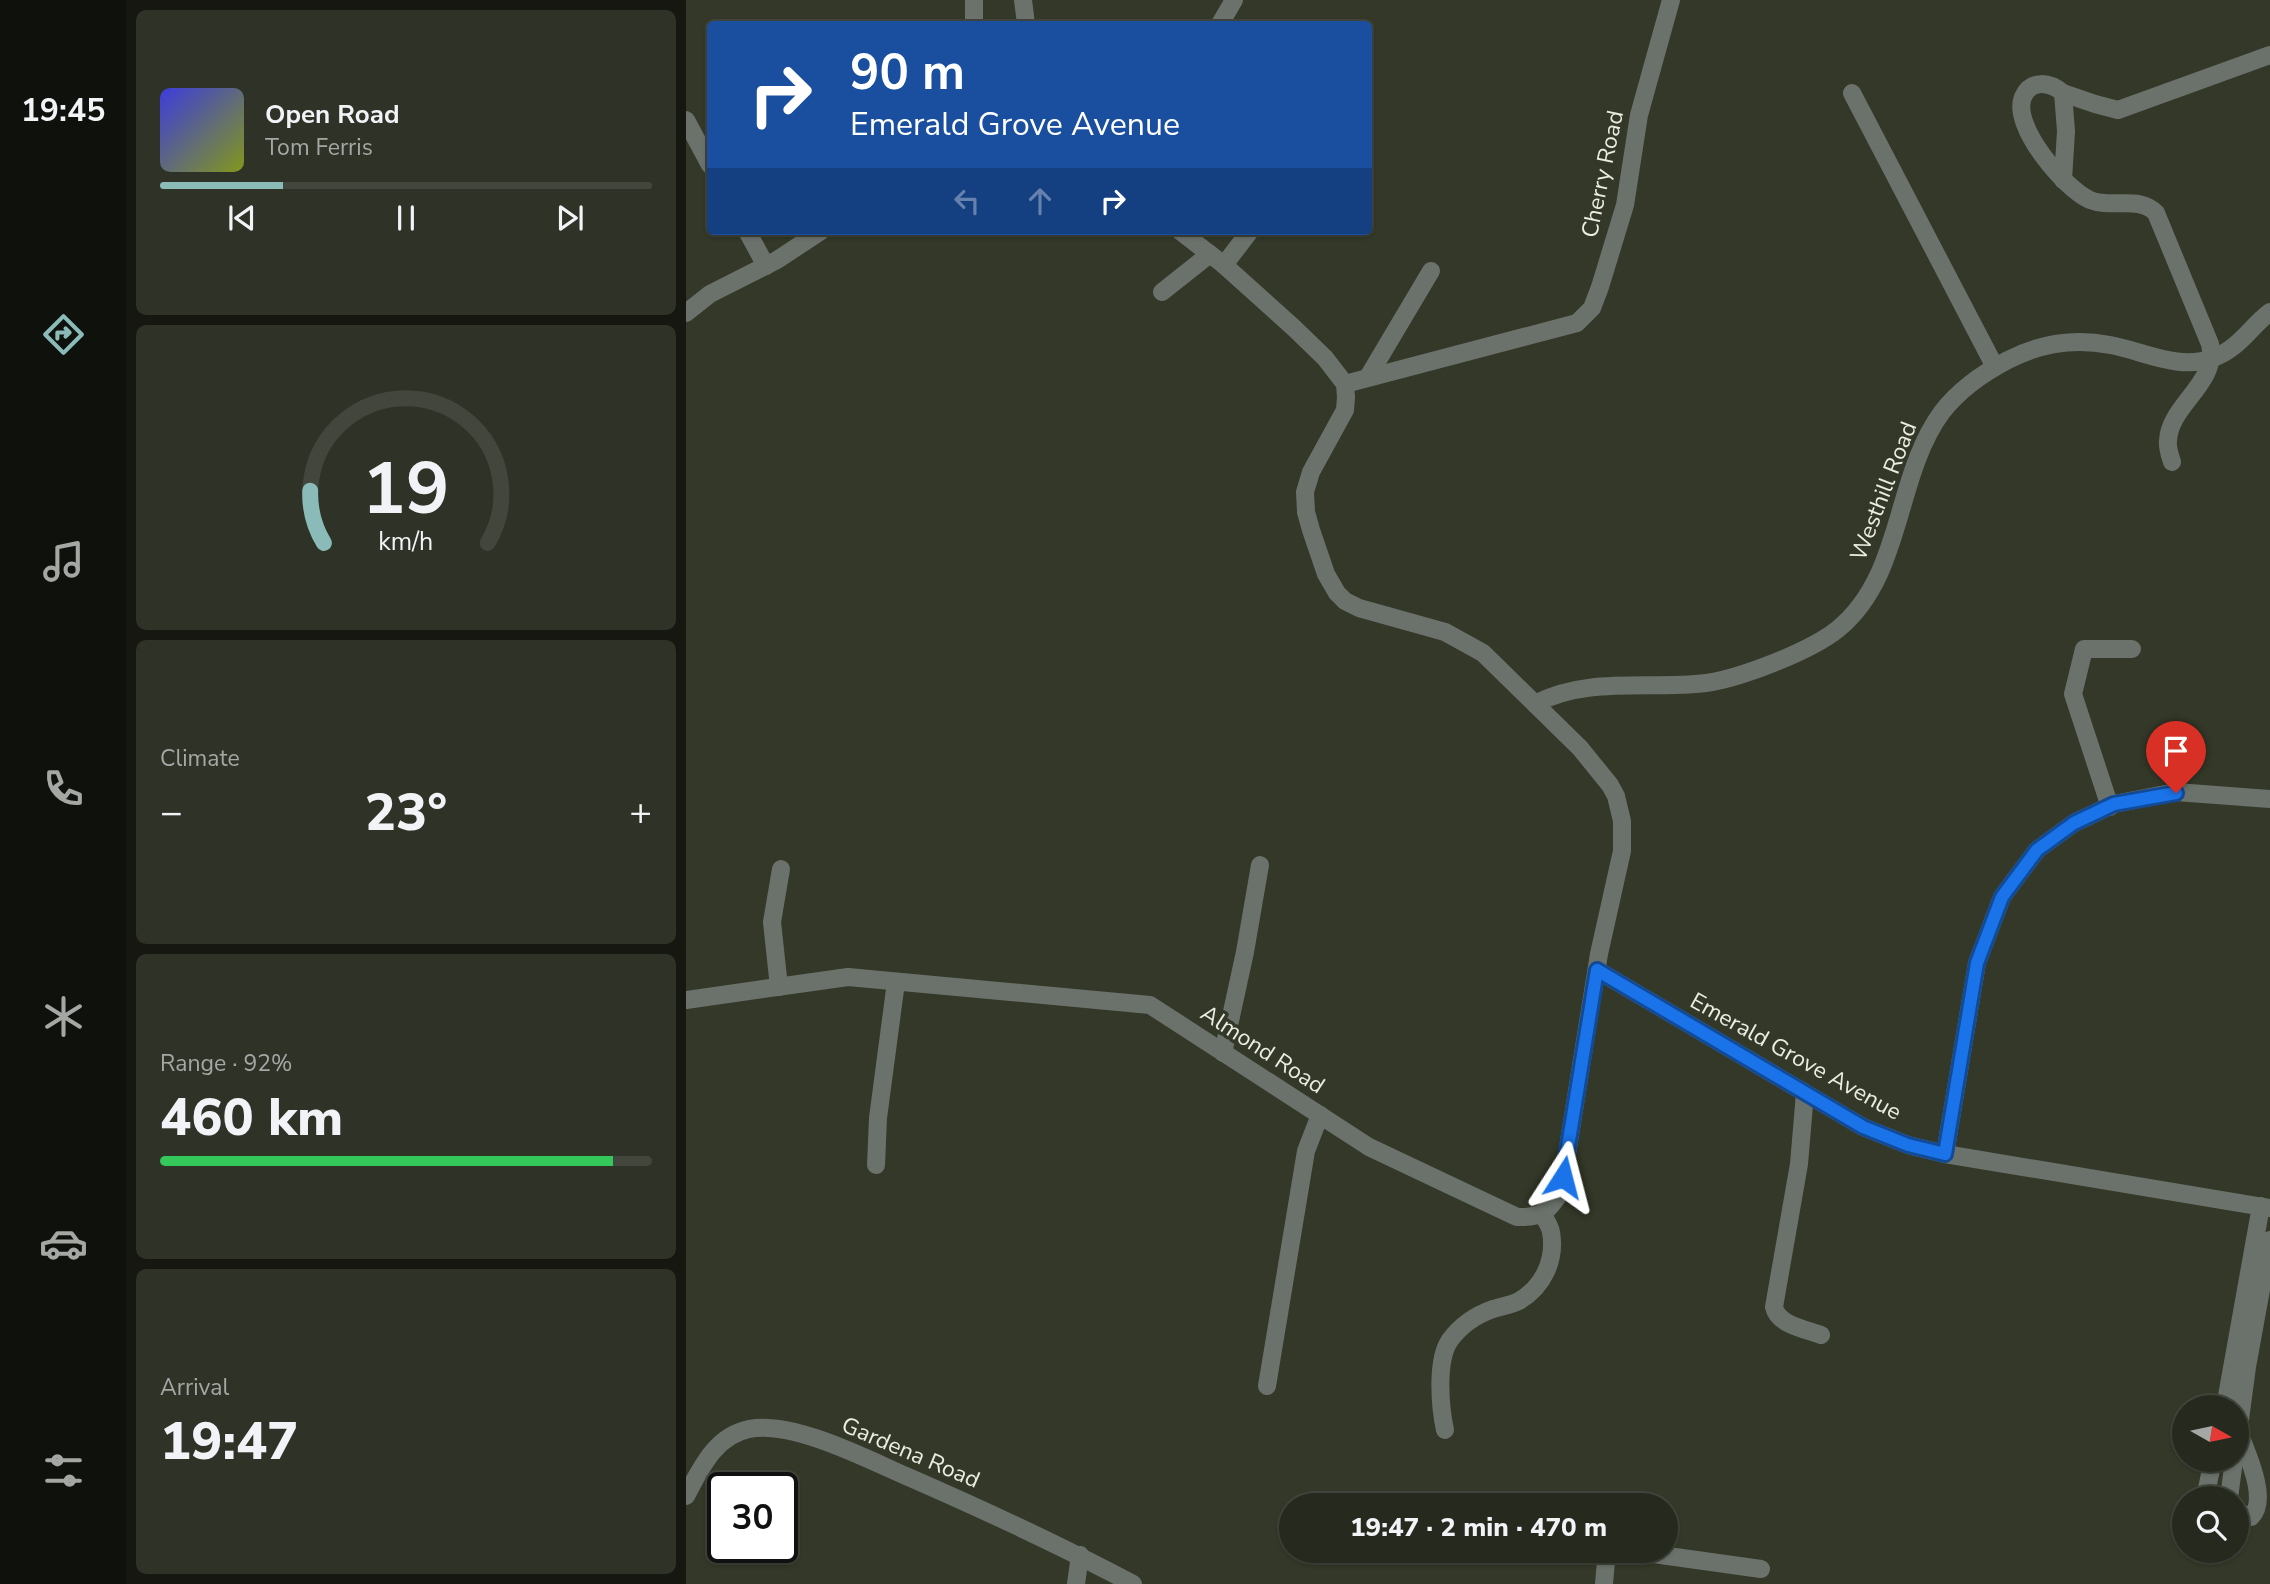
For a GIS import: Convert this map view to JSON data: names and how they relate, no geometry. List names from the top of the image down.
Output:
{
  "streets": {
    "street": [
      "Cherry Road",
      "Westhill Road",
      "Almond Road",
      "Emerald Grove Avenue",
      "Gardena Road"
    ]
  },
  "north": "right",
  "page": {
    "tabs": "19:45",
    "turn": ["90 m", "Emerald Grove Avenue"],
    "song": ["Open Road", "Tom Ferris"],
    "tile": [
      "Climate",
      ["Range · 92%", "460 km"],
      ["Arrival", "19:47"]
    ],
    "heat": ["−", "23°", "+"],
    "limit": "30",
    "trip": "19:47 · 2 min · 470 m",
    "gauge": ["19", "km/h"]
  }
}
